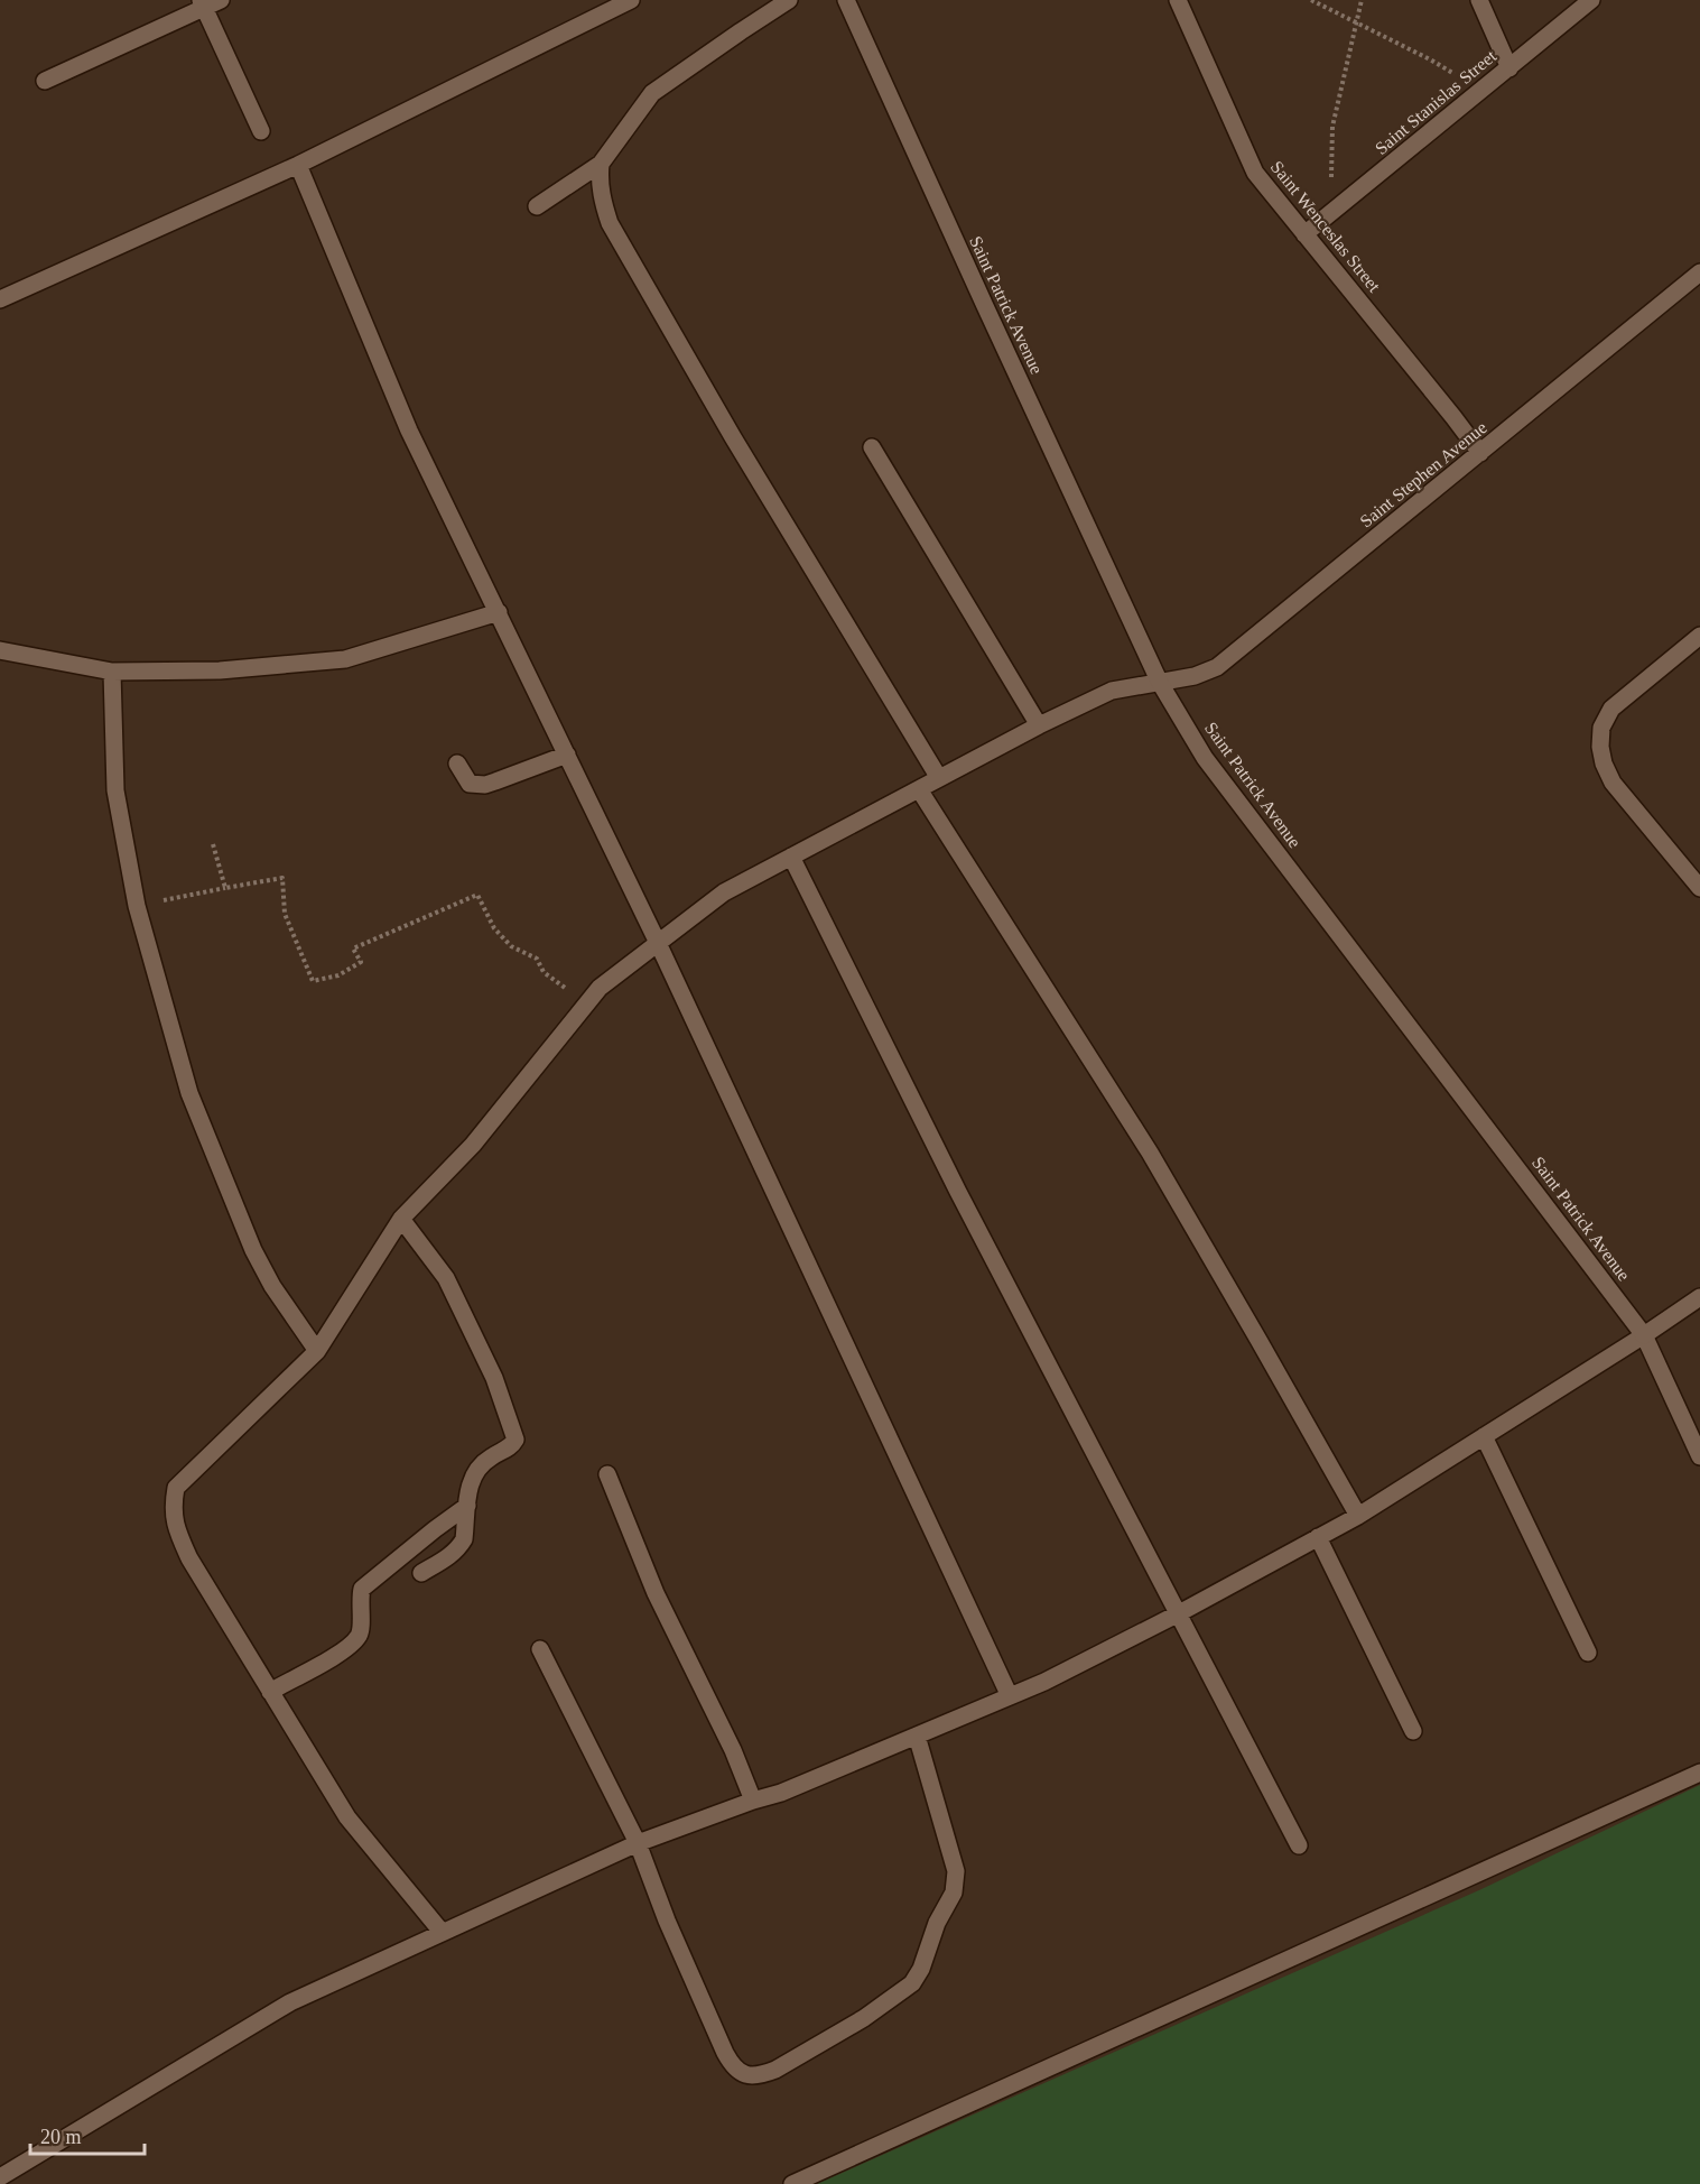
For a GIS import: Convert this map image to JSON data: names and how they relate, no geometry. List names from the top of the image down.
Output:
{
  "streets": {
    "street": [
      "Saint Stanislas Street",
      "Saint Wenceslas Street",
      "Saint Patrick Avenue",
      "Saint Stephen Avenue"
    ]
  },
  "crossings": [
    ["Saint Stanislas Street", "Saint Wenceslas Street"],
    ["Saint Wenceslas Street", "Saint Stephen Avenue"],
    ["Saint Patrick Avenue", "Saint Stephen Avenue"]
  ],
  "scale_bar": "20 m"
}
